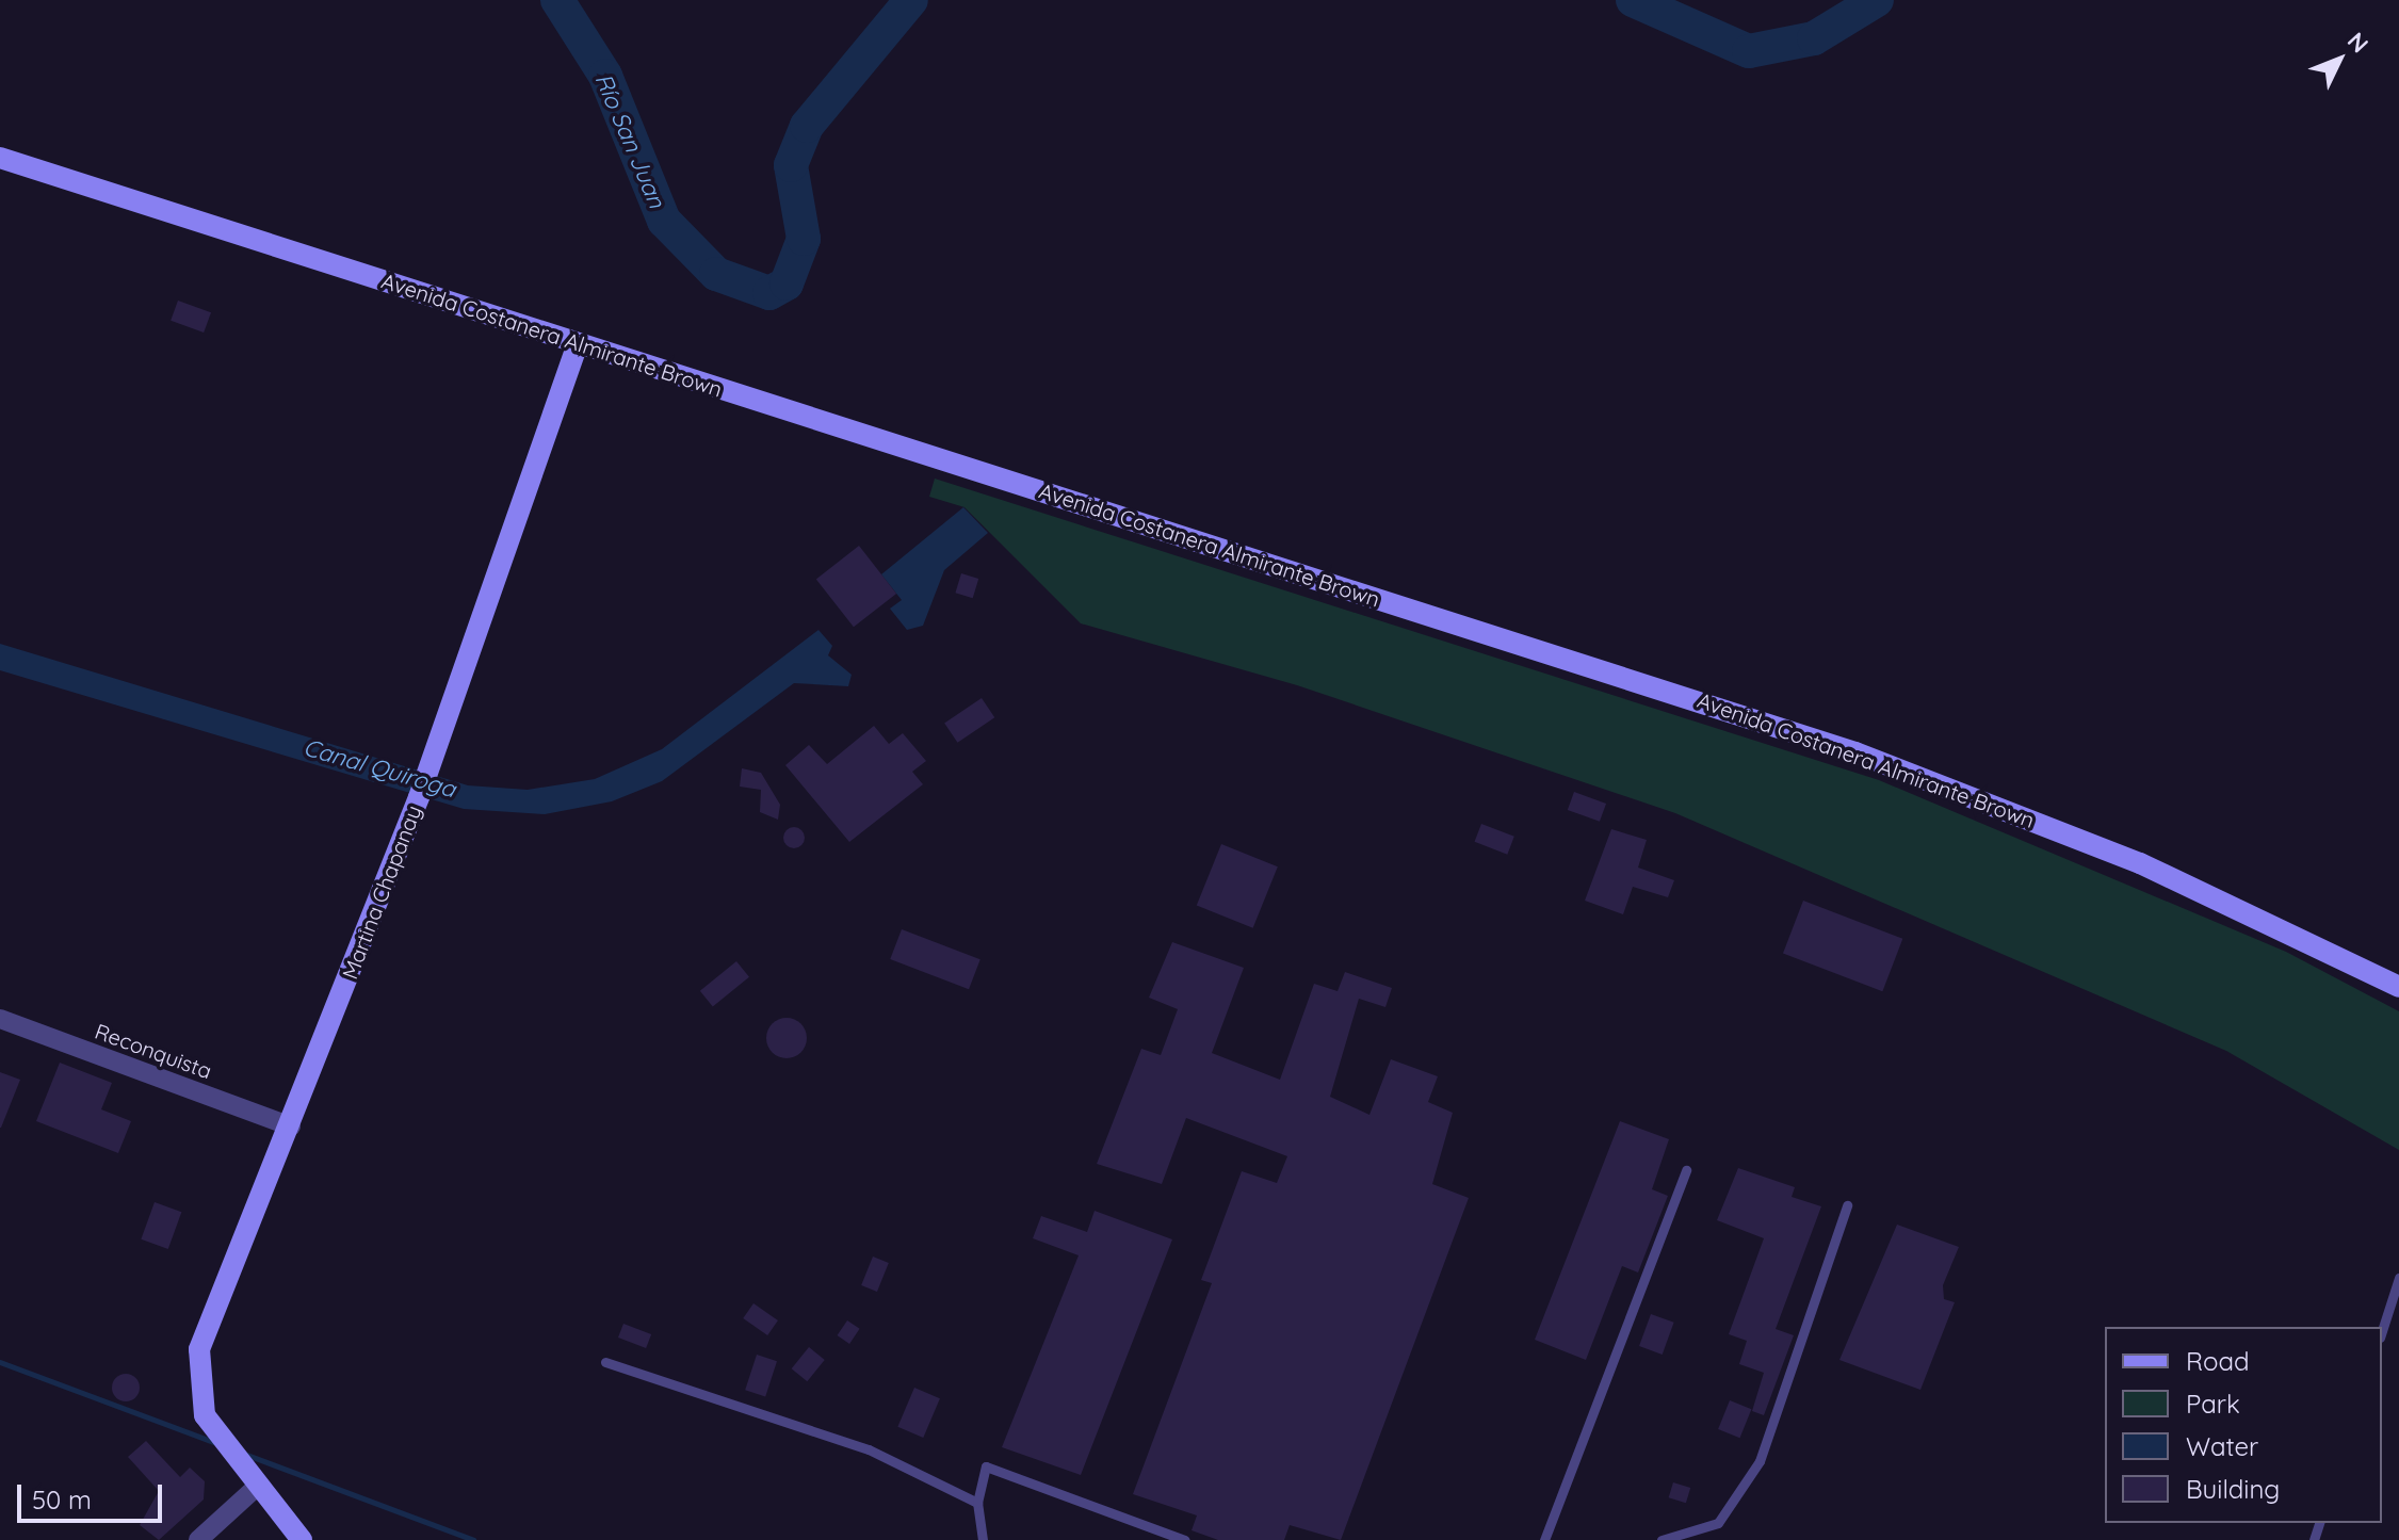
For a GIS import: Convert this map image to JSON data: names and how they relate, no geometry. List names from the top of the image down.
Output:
{
  "streets": {
    "main road": ["Avenida Costanera Almirante Brown", "Martina Chapanay"],
    "street": ["Reconquista"]
  },
  "crossings": [
    ["Avenida Costanera Almirante Brown", "Martina Chapanay"],
    ["Martina Chapanay", "Reconquista"]
  ],
  "water": ["Río San Juan", "Canal Quiroga"],
  "legend": [
    "Road",
    "Park",
    "Water",
    "Building"
  ],
  "scale_bar": "50 m",
  "north": "top right"
}
